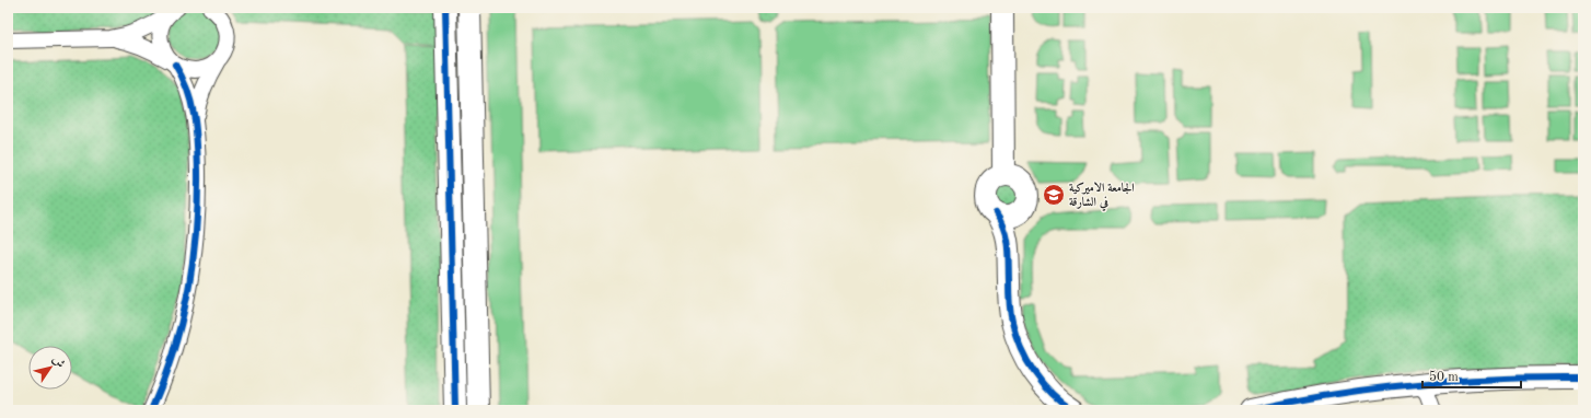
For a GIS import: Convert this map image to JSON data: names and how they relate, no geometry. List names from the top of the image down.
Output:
{
  "places": {
    "school or university": ["الجامعة الاميركية في الشارقة"]
  },
  "scale_bar": "50 m",
  "north": "top right"
}
